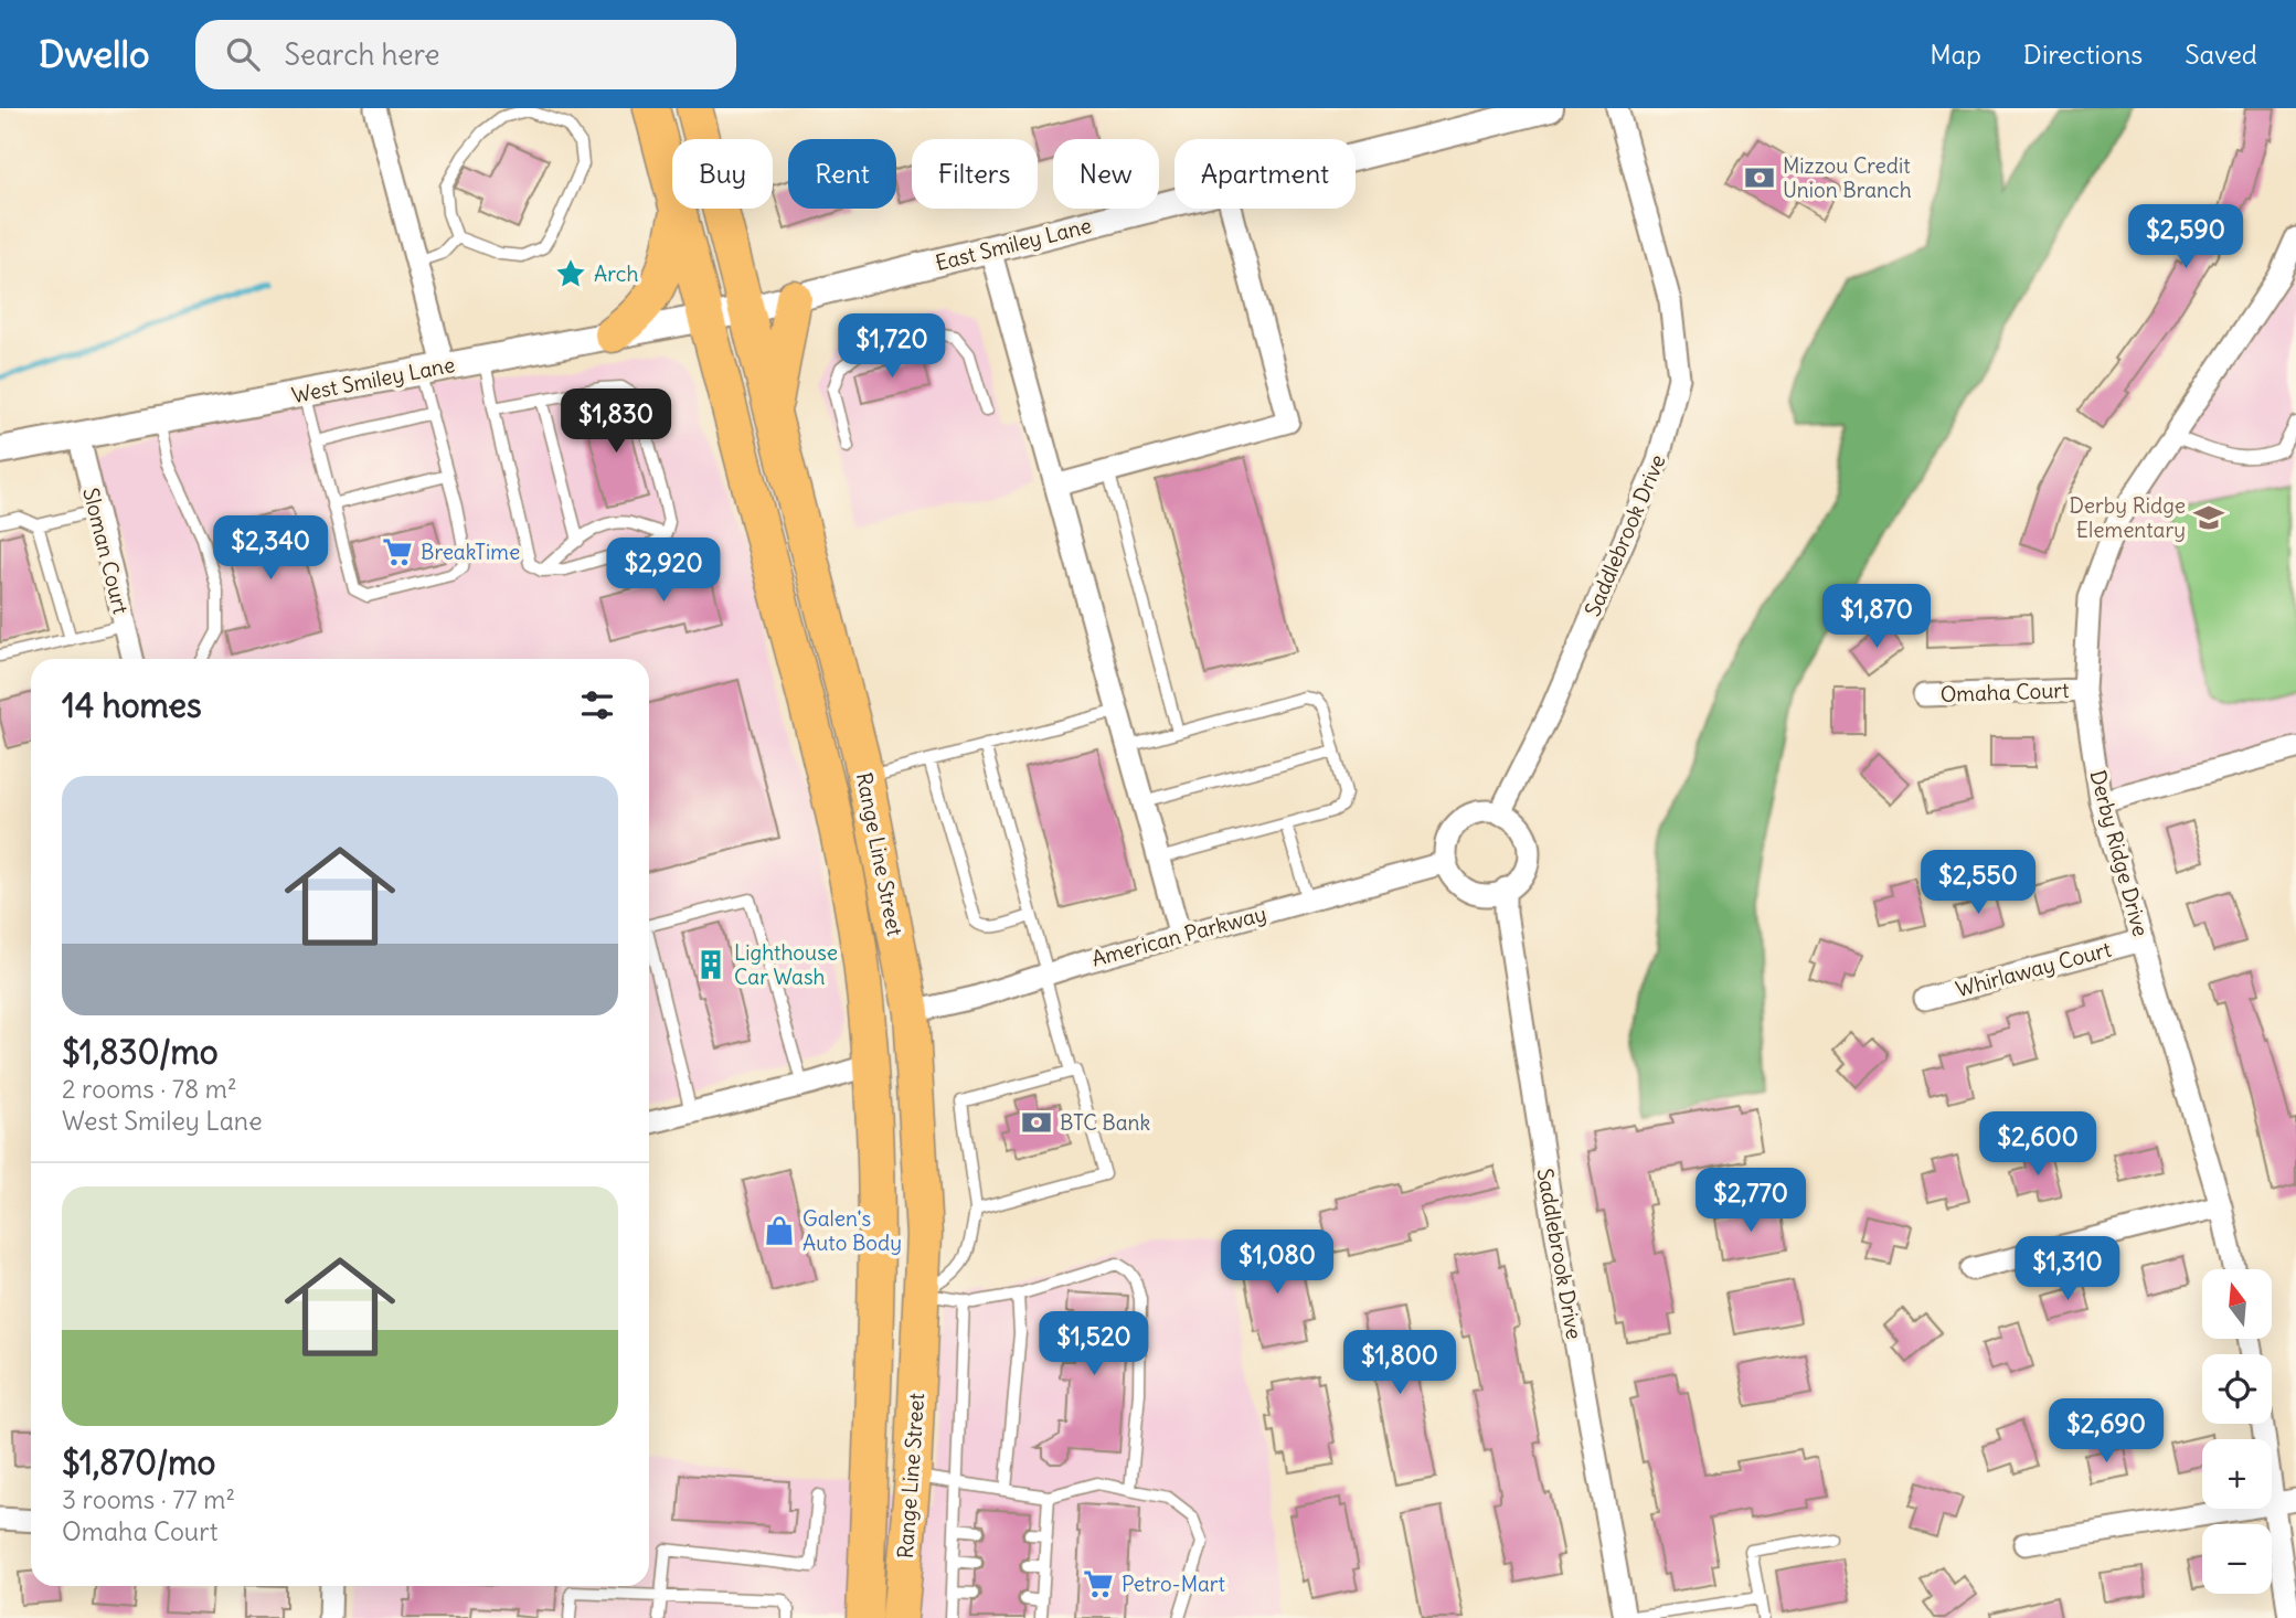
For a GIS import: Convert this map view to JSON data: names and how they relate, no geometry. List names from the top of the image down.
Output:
{
  "streets": {
    "main road": ["Range Line Street"],
    "street": [
      "East Smiley Lane",
      "West Smiley Lane",
      "Saddlebrook Drive",
      "Sloman Court",
      "Omaha Court",
      "Derby Ridge Drive",
      "American Parkway",
      "Whirlaway Court"
    ]
  },
  "crossings": [
    ["East Smiley Lane", "West Smiley Lane"],
    ["East Smiley Lane", "Range Line Street"],
    ["West Smiley Lane", "Sloman Court"],
    ["West Smiley Lane", "Range Line Street"],
    ["Saddlebrook Drive", "American Parkway"],
    ["Omaha Court", "Derby Ridge Drive"],
    ["Derby Ridge Drive", "Whirlaway Court"],
    ["Range Line Street", "American Parkway"]
  ],
  "places": {
    "bank": ["Mizzou Credit Union Branch", "BTC Bank"],
    "place": ["Arch"],
    "school or university": ["Derby Ridge Elementary"],
    "supermarket": ["BreakTime", "Petro-Mart"],
    "building": ["Lighthouse Car Wash"],
    "shop": ["Galen's Auto Body"]
  },
  "north": "top",
  "page": {
    "header": "Dwello",
    "search": "Search here",
    "nav": ["Map", "Directions", "Saved"],
    "chip": [
      "Buy",
      "Rent",
      "Filters",
      "New",
      "Apartment"
    ],
    "price": [
      "$2,590",
      "$1,720",
      "$1,830",
      "$2,340",
      "$2,920",
      "$1,870",
      "$2,550",
      "$2,600",
      "$2,770",
      "$1,080",
      "$1,310",
      "$1,520",
      "$1,800",
      "$2,690"
    ],
    "heading": "14 homes",
    "list": [
      {
        "name": "$1,830/mo",
        "note": "2 rooms · 78 m² · West Smiley Lane"
      },
      {
        "name": "$1,870/mo",
        "note": "3 rooms · 77 m² · Omaha Court"
      }
    ],
    "map_buttons": ["+", "−"]
  }
}
